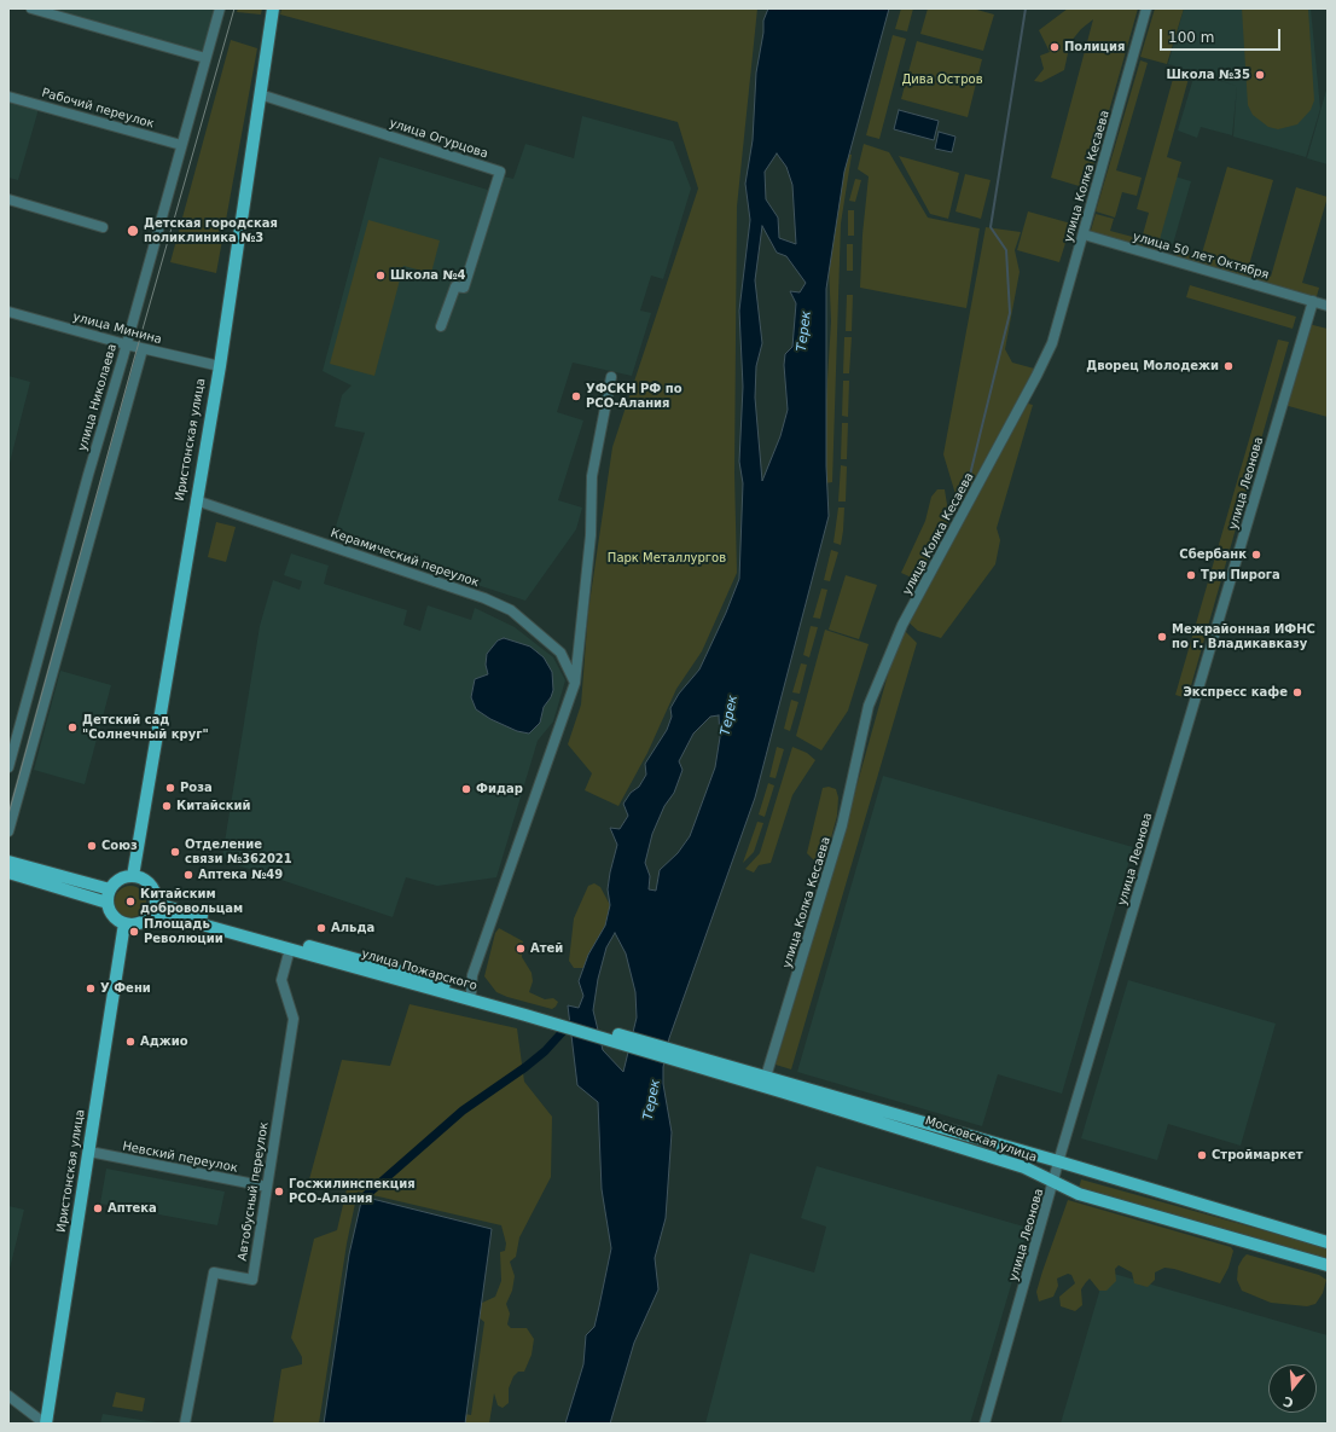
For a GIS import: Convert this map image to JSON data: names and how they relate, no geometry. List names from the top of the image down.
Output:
{
  "streets": {
    "main road": ["Иристонская улица", "улица Пожарского", "Московская улица"],
    "street": [
      "Рабочий переулок",
      "улица Огурцова",
      "улица Колка Кесаева",
      "улица 50 лет Октября",
      "улица Минина",
      "улица Николаева",
      "улица Леонова",
      "Керамический переулок",
      "Невский переулок",
      "Автобусный переулок"
    ]
  },
  "crossings": [
    ["Рабочий переулок", "улица Николаева"],
    ["улица Огурцова", "Иристонская улица"],
    ["улица Колка Кесаева", "улица 50 лет Октября"],
    ["улица Колка Кесаева", "Московская улица"],
    ["улица 50 лет Октября", "улица Леонова"],
    ["улица Минина", "улица Николаева"],
    ["улица Минина", "Иристонская улица"],
    ["Иристонская улица", "Керамический переулок"],
    ["Иристонская улица", "улица Пожарского"],
    ["Иристонская улица", "Невский переулок"],
    ["улица Леонова", "Московская улица"],
    ["улица Пожарского", "Московская улица"],
    ["улица Пожарского", "Автобусный переулок"],
    ["Невский переулок", "Автобусный переулок"]
  ],
  "water": ["Терек"],
  "parks": ["Дива Остров", "Парк Металлургов"],
  "places": [
    "Полиция",
    "Школа №35",
    "Детская городская поликлиника №3",
    "Школа №4",
    "Дворец Молодежи",
    "УФСКН РФ по РСО-Алания",
    "Сбербанк",
    "Три Пирога",
    "Межрайонная ИФНС по г. Владикавказу",
    "Экспресс кафе",
    "Детский сад \"Солнечный круг\"",
    "Роза",
    "Фидар",
    "Китайский",
    "Союз",
    "Отделение связи №362021",
    "Аптека №49",
    "Китайским добровольцам",
    "Альда",
    "Площадь Революции",
    "Атей",
    "У Фени",
    "Аджио",
    "Строймаркет",
    "Госжилинспекция РСО-Алания",
    "Аптека"
  ],
  "scale_bar": "100 m",
  "north": "bottom"
}
